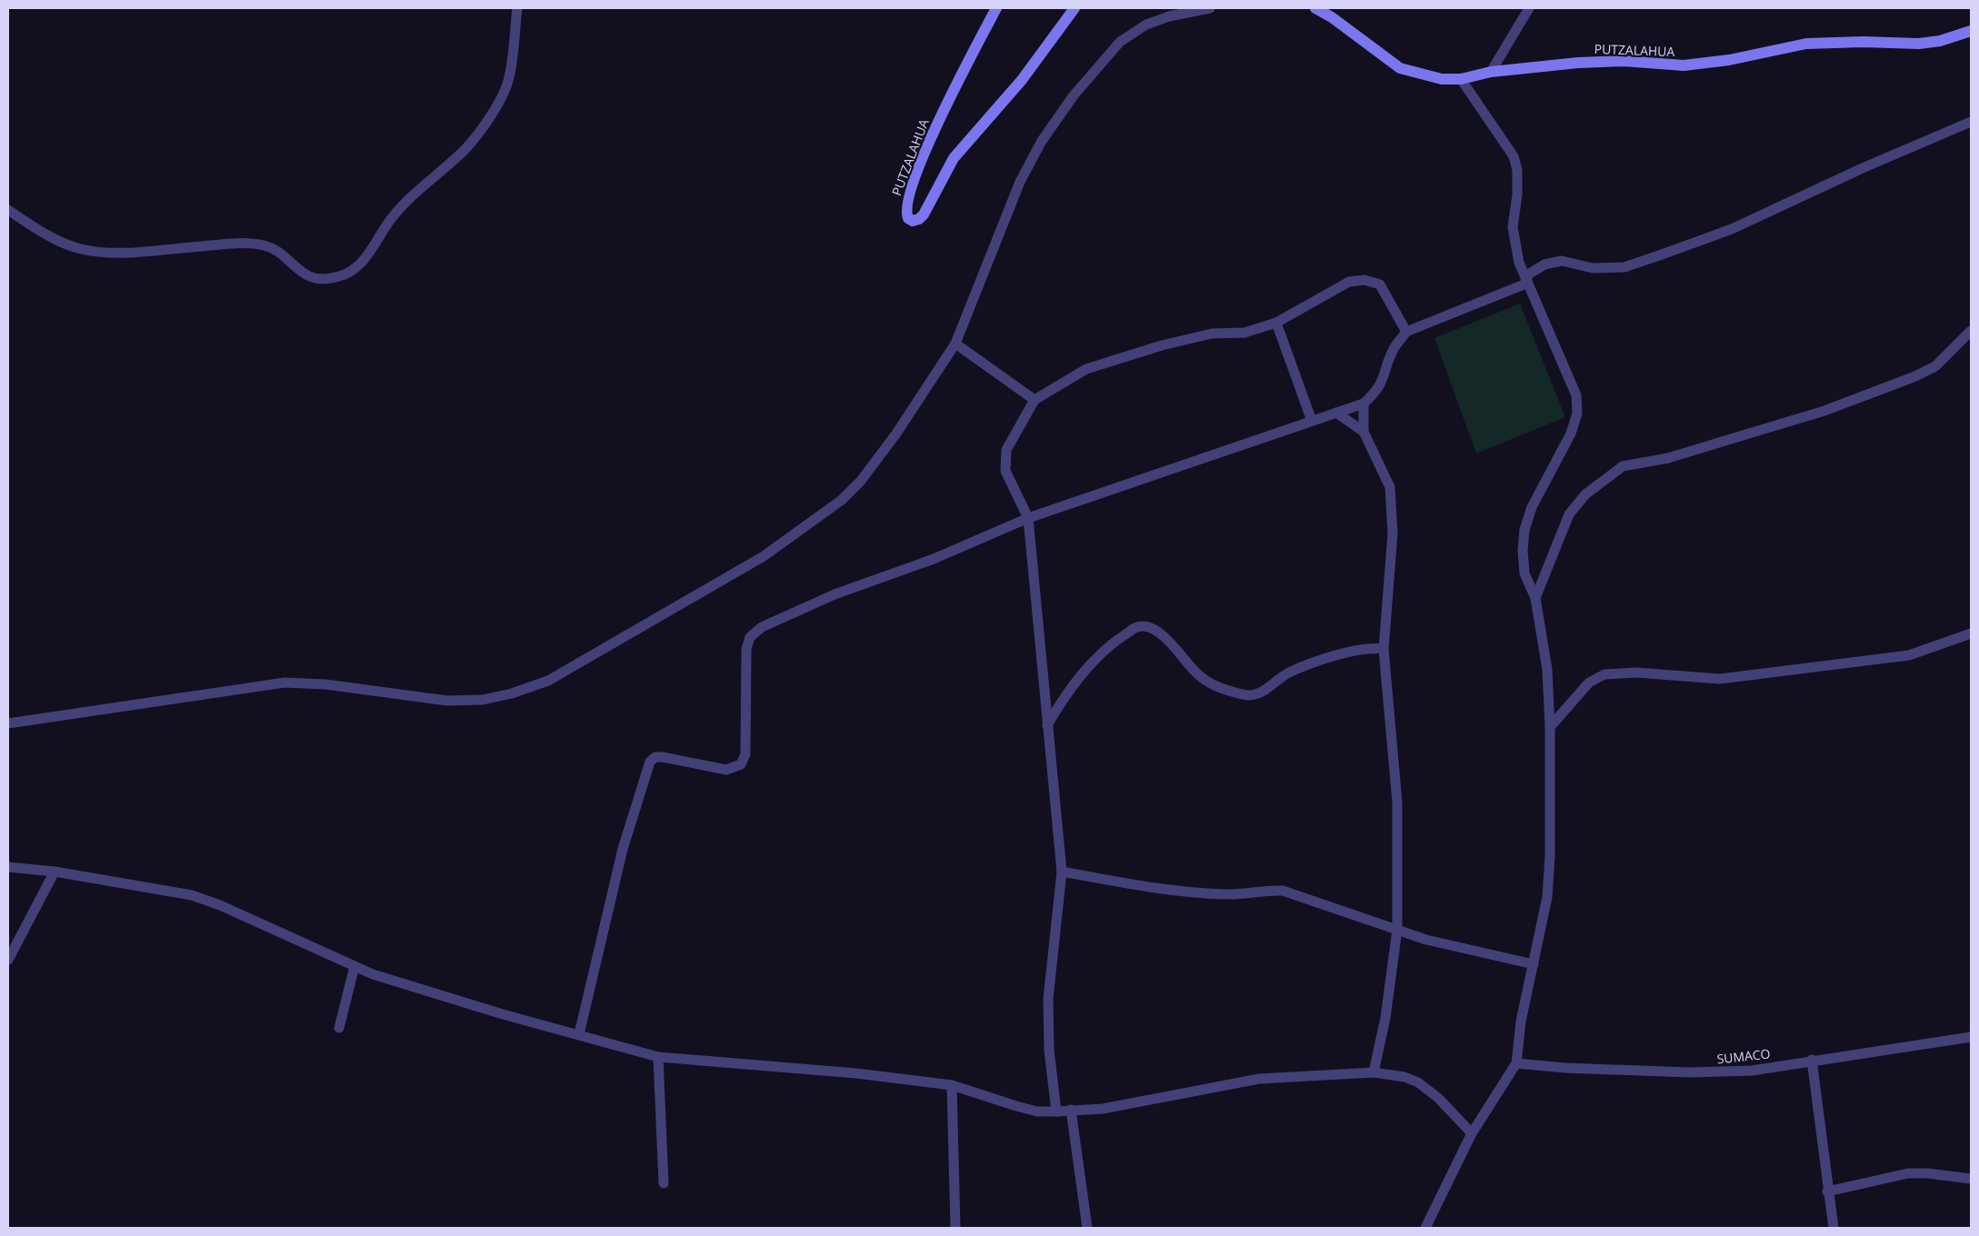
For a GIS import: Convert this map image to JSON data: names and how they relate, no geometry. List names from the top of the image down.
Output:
{
  "streets": {
    "street": ["PUTZALAHUA", "SUMACO"]
  }
}
